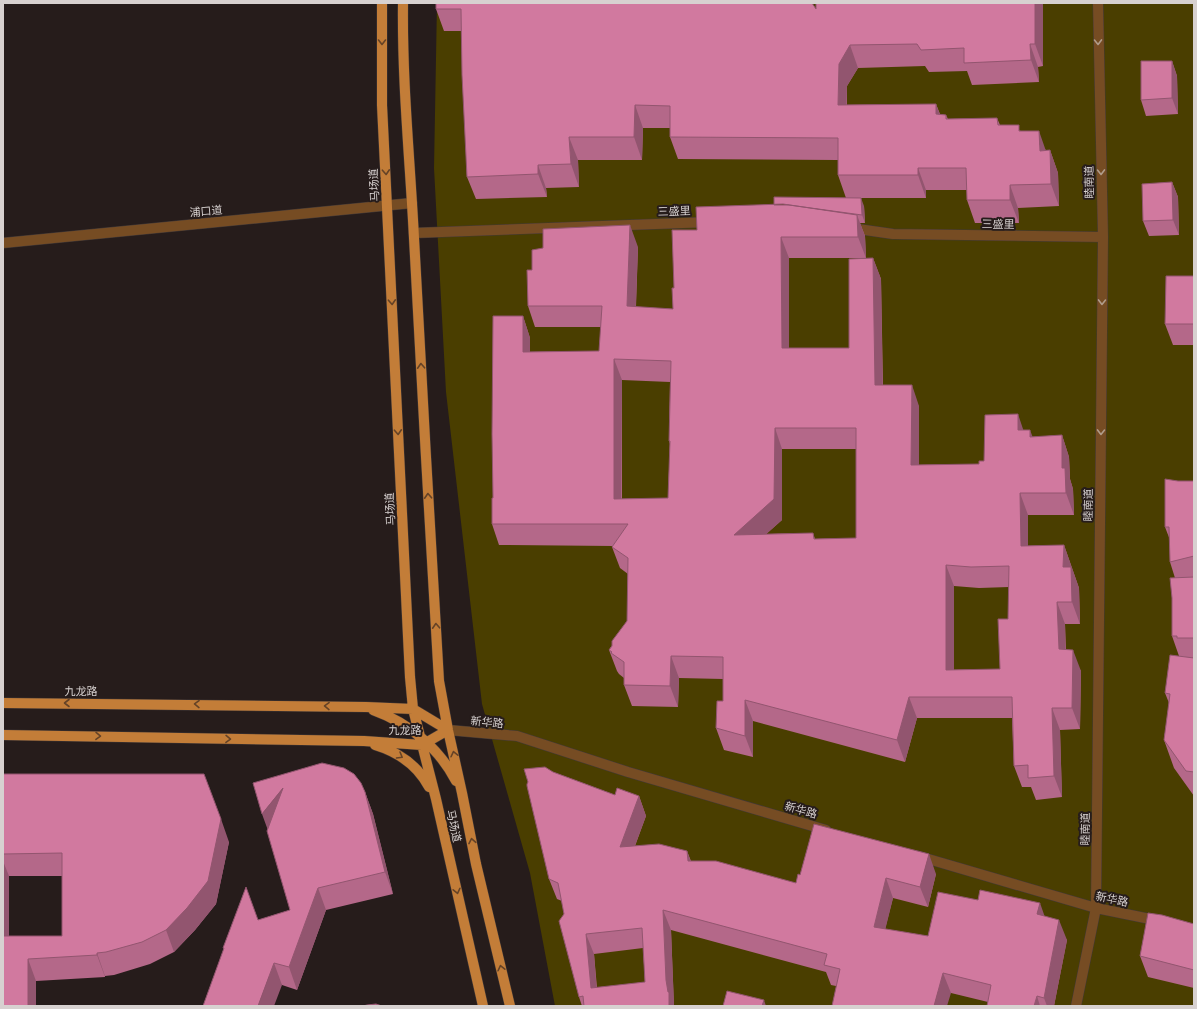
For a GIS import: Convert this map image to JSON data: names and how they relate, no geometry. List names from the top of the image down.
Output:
{
  "streets": {
    "main road": ["马场道", "九龙路"],
    "street": [
      "睦南道",
      "浦口道",
      "三盛里",
      "新华路"
    ]
  },
  "crossings": [
    ["睦南道", "三盛里"],
    ["睦南道", "新华路"],
    ["马场道", "浦口道"],
    ["马场道", "三盛里"],
    ["马场道", "九龙路"],
    ["马场道", "新华路"],
    ["九龙路", "新华路"]
  ],
  "one_way": ["睦南道"]
}
